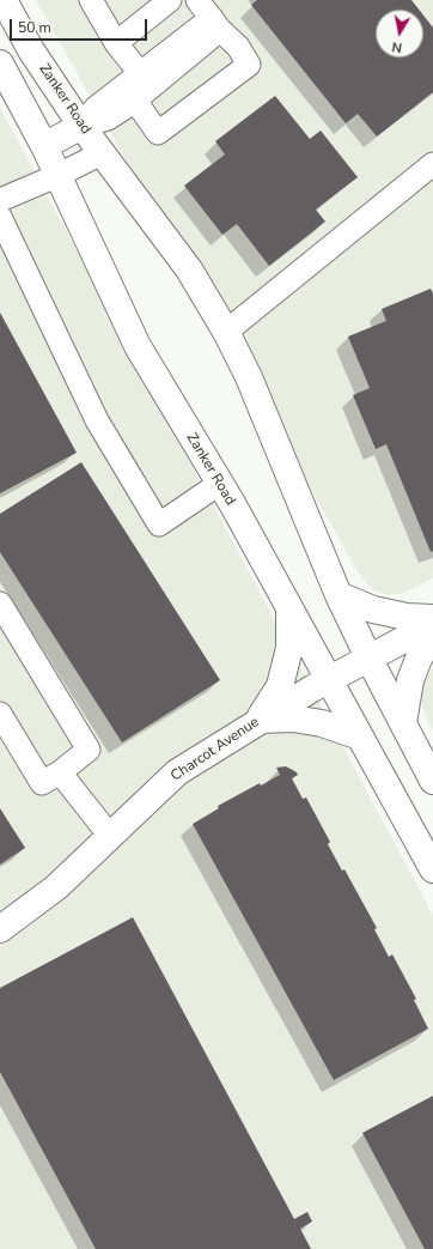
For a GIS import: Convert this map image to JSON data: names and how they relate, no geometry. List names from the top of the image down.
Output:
{
  "streets": {
    "main road": ["Zanker Road", "Charcot Avenue"]
  },
  "crossings": [
    ["Zanker Road", "Charcot Avenue"]
  ],
  "scale_bar": "50 m",
  "north": "bottom"
}
